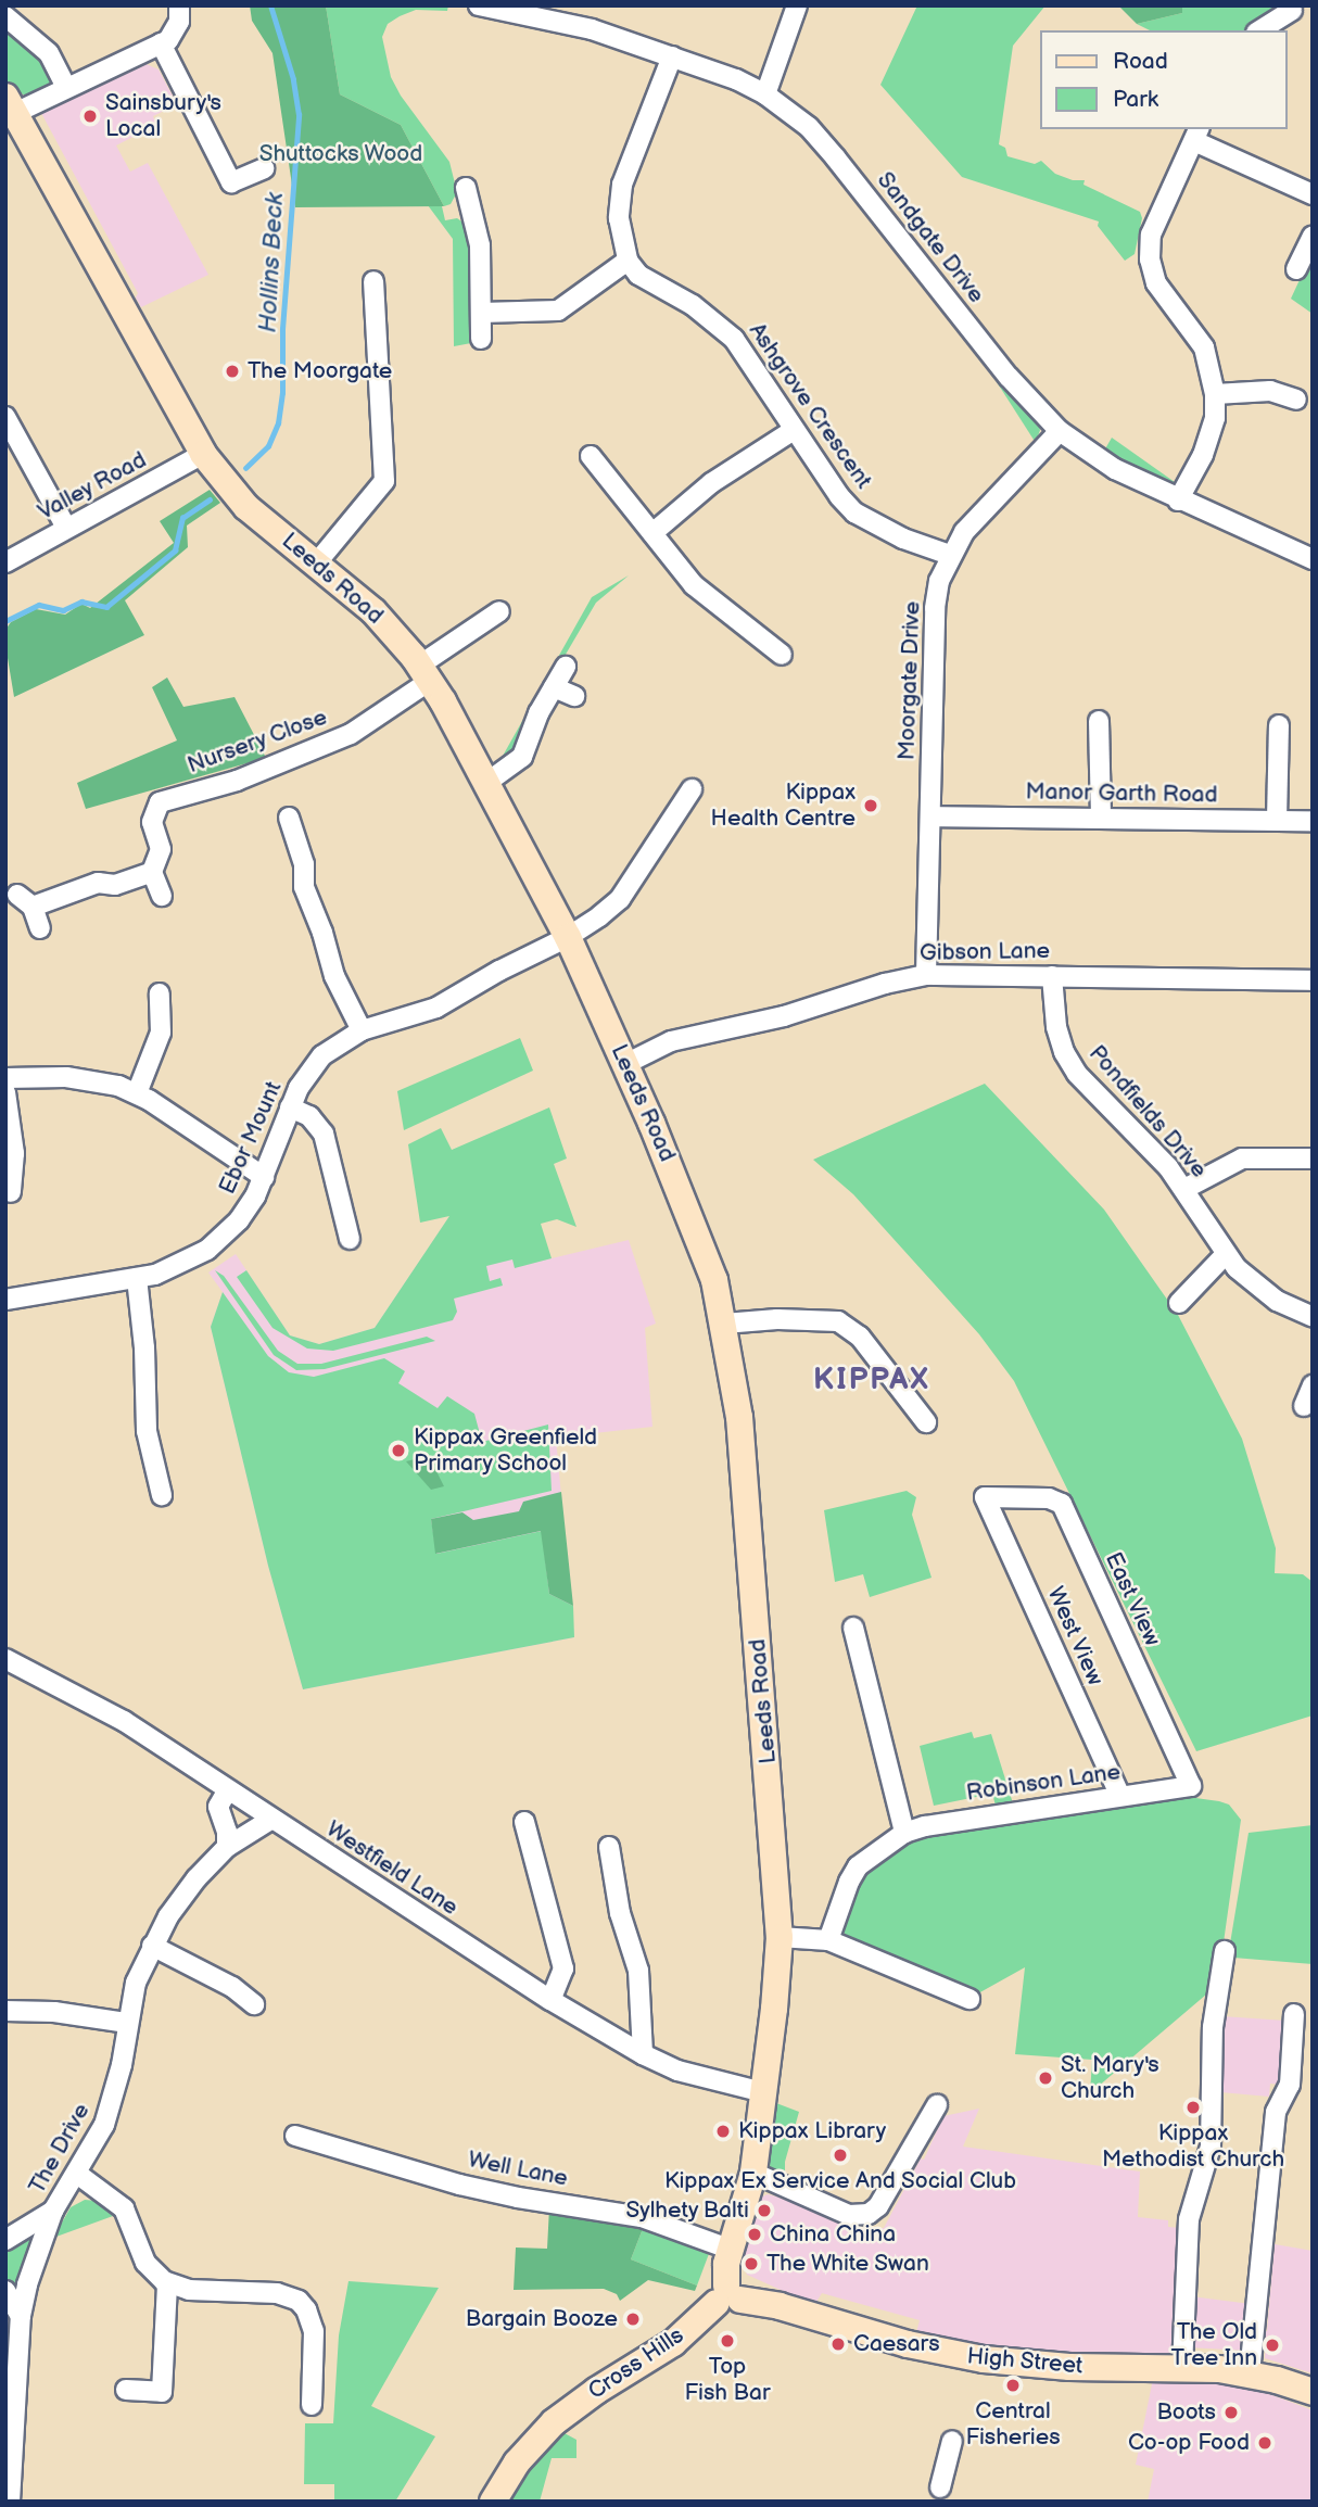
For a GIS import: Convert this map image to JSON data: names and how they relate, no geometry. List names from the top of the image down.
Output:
{
  "streets": {
    "main road": ["Leeds Road", "High Street", "Cross Hills"],
    "street": [
      "Sandgate Drive",
      "Ashgrove Crescent",
      "Valley Road",
      "Moorgate Drive",
      "Nursery Close",
      "Manor Garth Road",
      "Gibson Lane",
      "Pondfields Drive",
      "Ebor Mount",
      "East View",
      "West View",
      "Robinson Lane",
      "Westfield Lane",
      "The Drive",
      "Well Lane"
    ]
  },
  "crossings": [
    ["Sandgate Drive", "Moorgate Drive"],
    ["Ashgrove Crescent", "Moorgate Drive"],
    ["Valley Road", "Leeds Road"],
    ["Leeds Road", "Nursery Close"],
    ["Leeds Road", "Gibson Lane"],
    ["Leeds Road", "Ebor Mount"],
    ["Leeds Road", "Westfield Lane"],
    ["Leeds Road", "Well Lane"],
    ["Leeds Road", "High Street"],
    ["Leeds Road", "Cross Hills"],
    ["Moorgate Drive", "Manor Garth Road"],
    ["Moorgate Drive", "Gibson Lane"],
    ["Gibson Lane", "Pondfields Drive"],
    ["East View", "West View"],
    ["East View", "Robinson Lane"],
    ["West View", "Robinson Lane"],
    ["Westfield Lane", "The Drive"],
    ["High Street", "Cross Hills"]
  ],
  "districts": ["KIPPAX"],
  "water": ["Hollins Beck"],
  "parks": ["Shuttocks Wood"],
  "places": [
    "Sainsbury's Local",
    "The Moorgate",
    "Kippax Health Centre",
    "Kippax Greenfield Primary School",
    "St. Mary's Church",
    "Kippax Methodist Church",
    "Kippax Library",
    "Kippax Ex Service And Social Club",
    "Sylhety Balti",
    "China China",
    "The White Swan",
    "Bargain Booze",
    "Top Fish Bar",
    "Caesars",
    "The Old Tree Inn",
    "Central Fisheries",
    "Boots",
    "Co-op Food"
  ],
  "legend": ["Road", "Park"]
}
